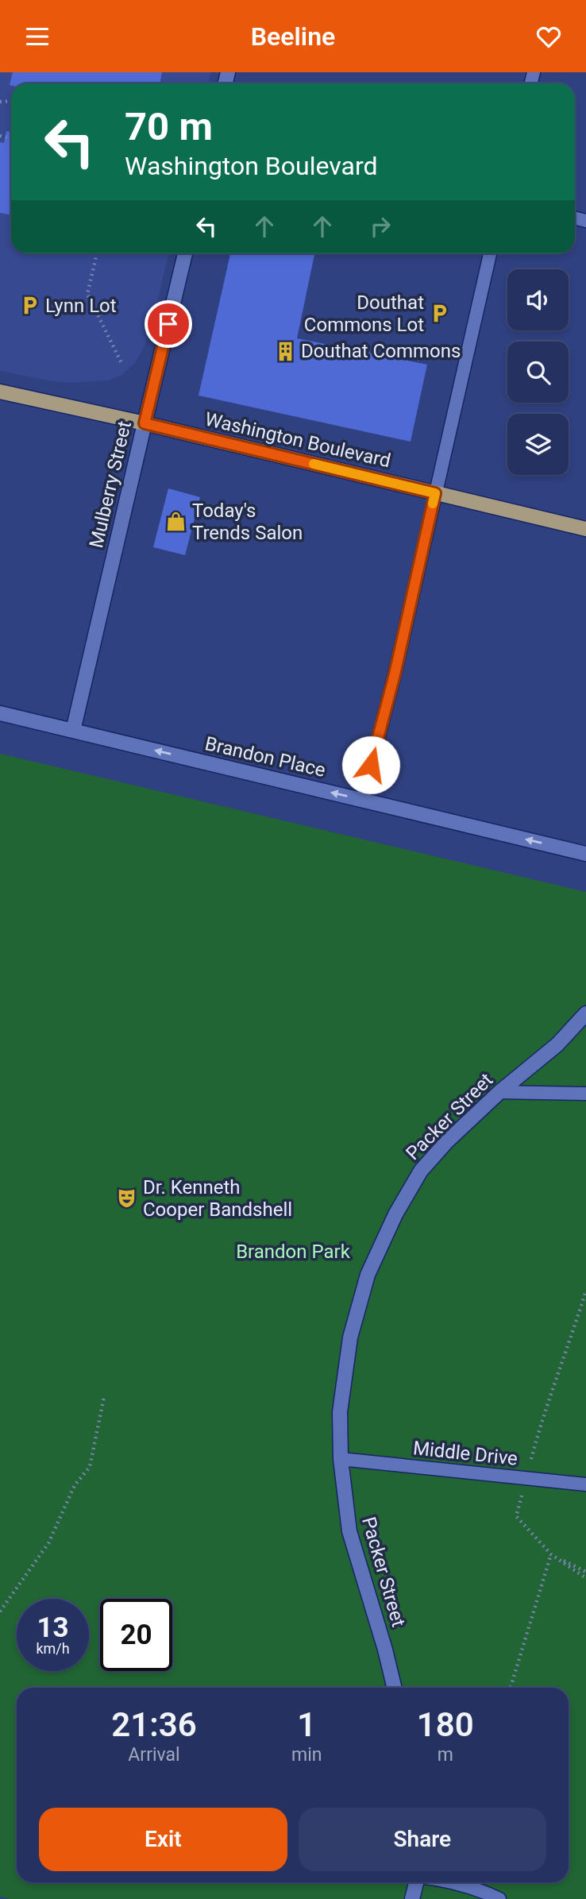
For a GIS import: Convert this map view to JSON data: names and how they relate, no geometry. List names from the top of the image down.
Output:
{
  "streets": {
    "main road": ["Washington Boulevard"],
    "street": ["Mulberry Street", "Brandon Place", "Packer Street"],
    "lane": ["Middle Drive"]
  },
  "crossings": [
    ["Washington Boulevard", "Mulberry Street"],
    ["Mulberry Street", "Brandon Place"],
    ["Packer Street", "Middle Drive"]
  ],
  "one_way": ["Brandon Place"],
  "parks": ["Brandon Park"],
  "places": {
    "parking": ["Lynn Lot", "Douthat Commons Lot"],
    "building": ["Douthat Commons"],
    "shop": ["Today's Trends Salon"],
    "theatre": ["Dr. Kenneth Cooper Bandshell"]
  },
  "page": {
    "header": "Beeline",
    "turn": ["70 m", "Washington Boulevard"],
    "speed": "13 km/h",
    "limit": "20",
    "eta": [
      "21:36",
      "Arrival",
      "1",
      "min",
      "180",
      "m"
    ],
    "buttons": ["Exit", "Share"]
  }
}
